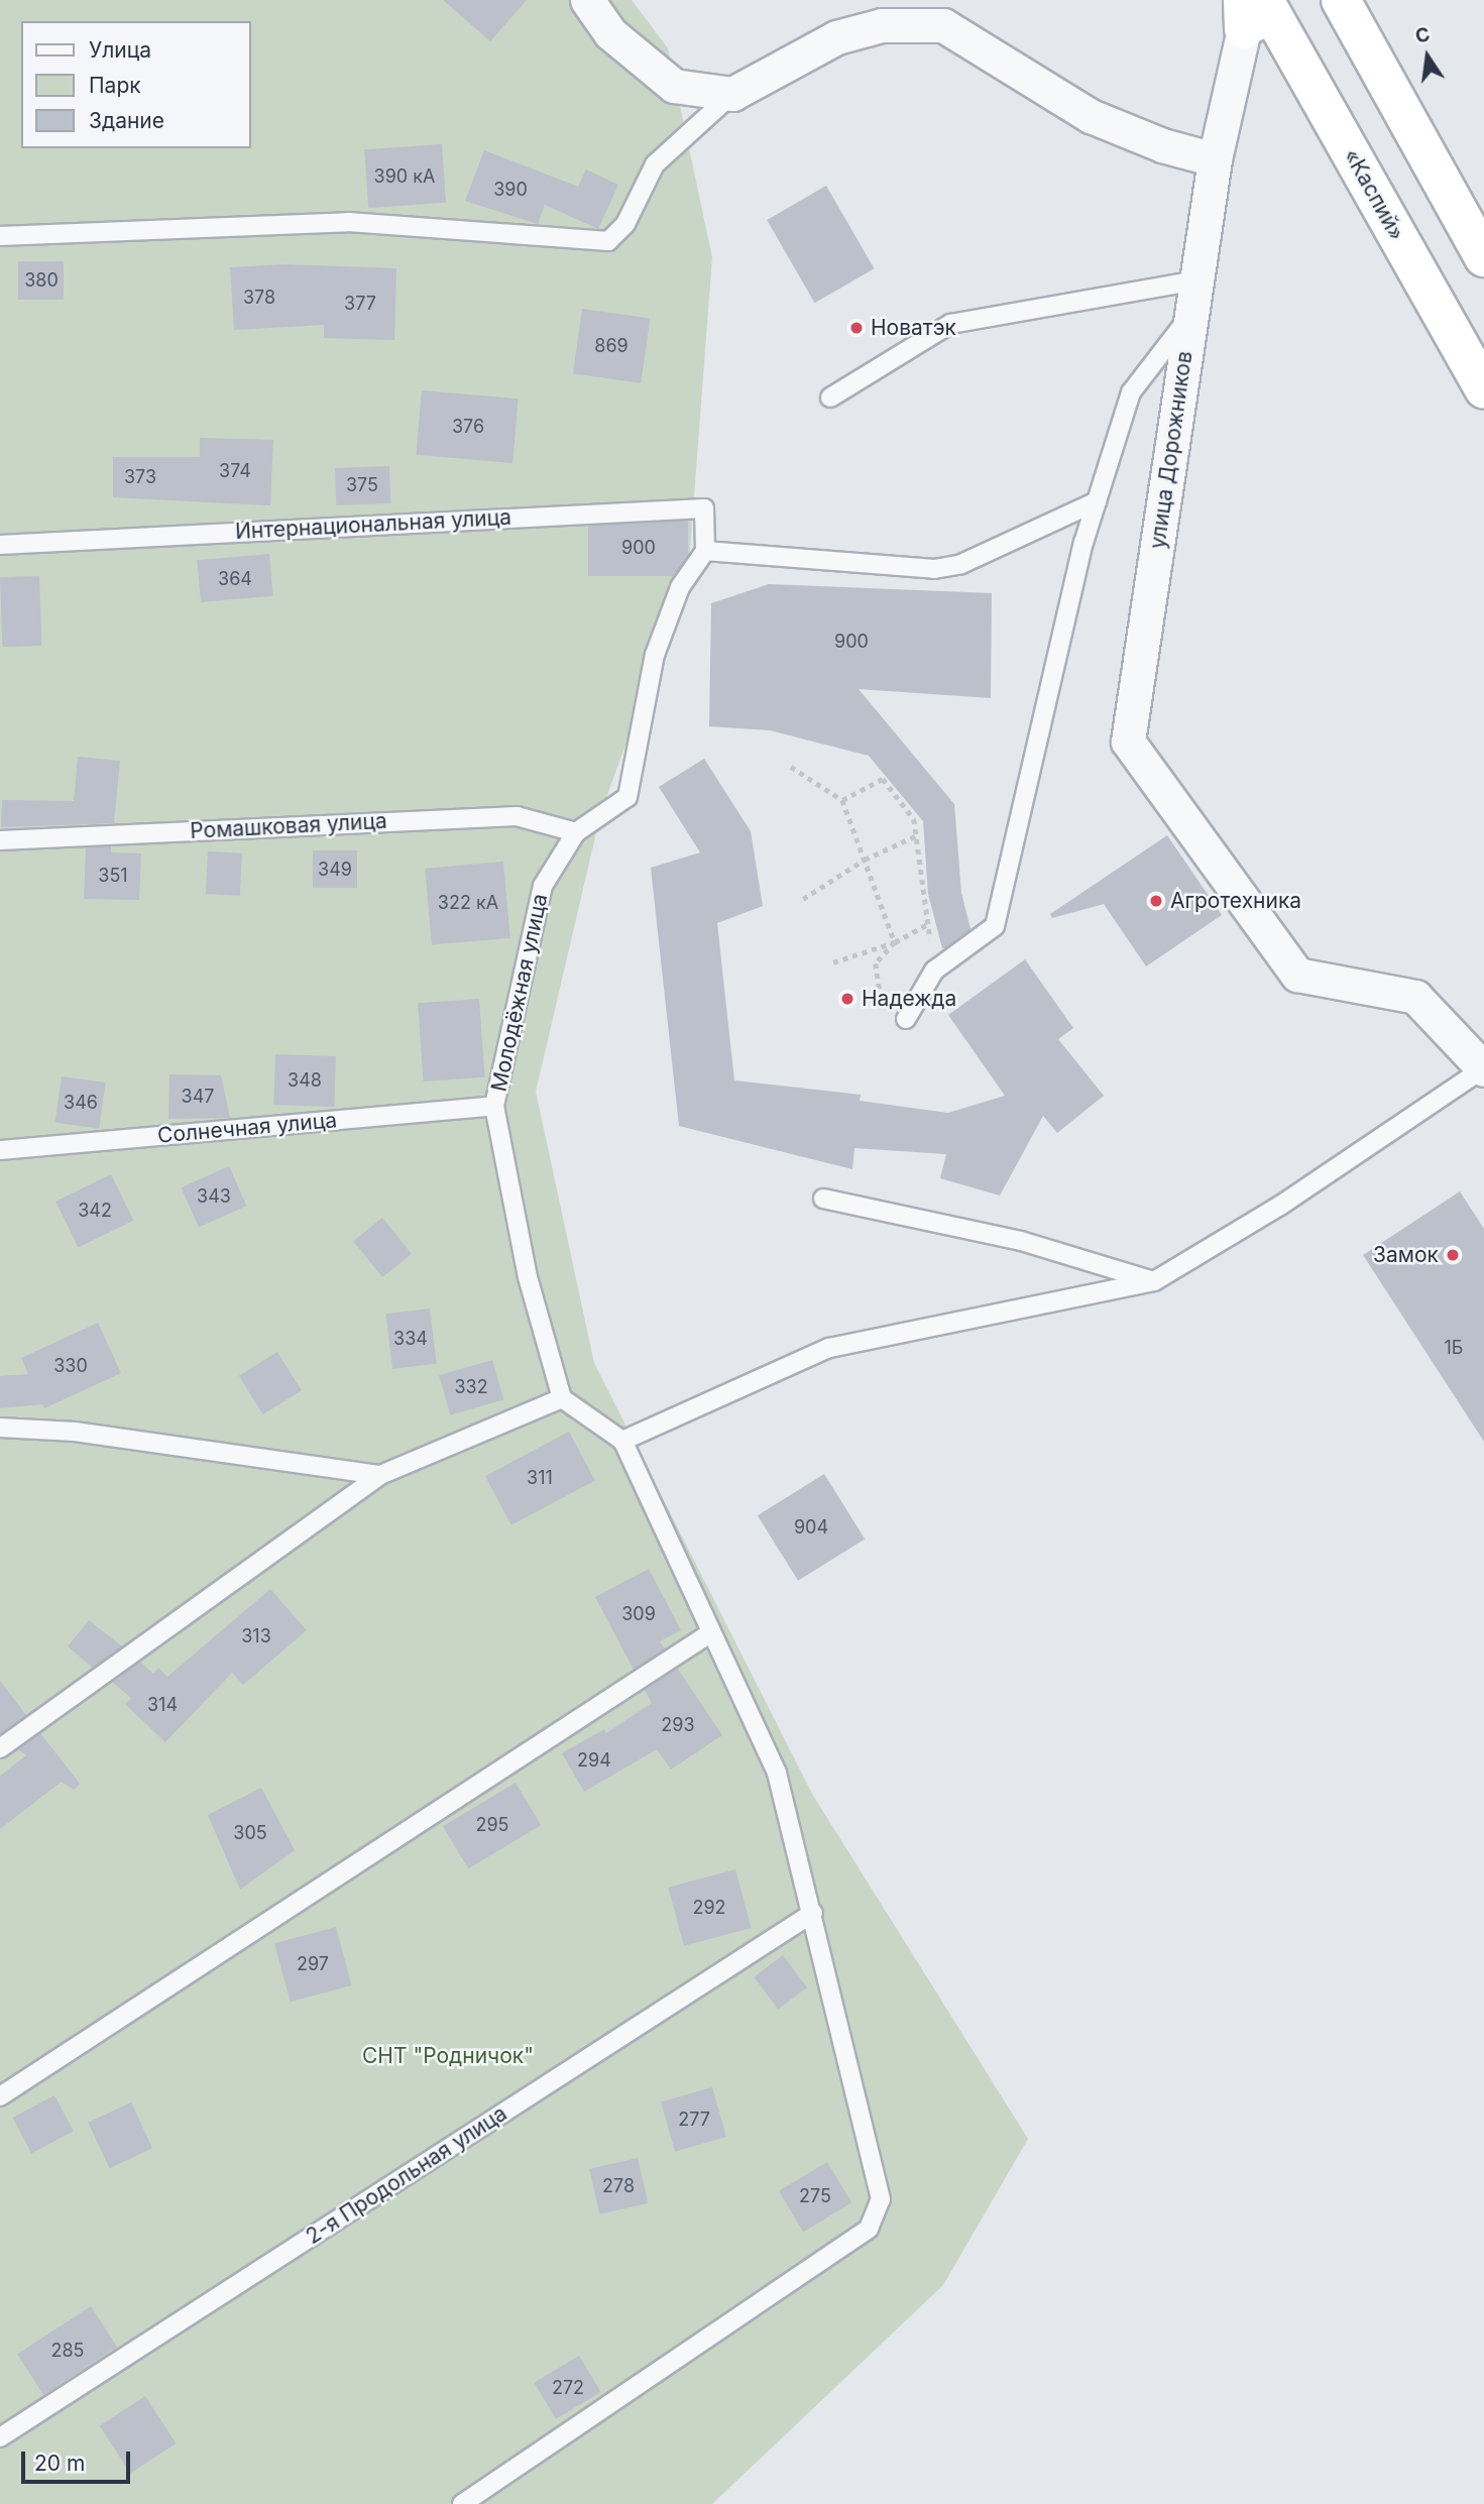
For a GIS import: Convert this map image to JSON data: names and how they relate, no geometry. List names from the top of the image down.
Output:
{
  "streets": {
    "highway": ["«Каспий»"],
    "street": ["улица Дорожников"],
    "lane": [
      "Интернациональная улица",
      "Ромашковая улица",
      "Молодёжная улица",
      "Солнечная улица",
      "2-я Продольная улица"
    ]
  },
  "crossings": [
    ["«Каспий»", "улица Дорожников"],
    ["Интернациональная улица", "Молодёжная улица"],
    ["Ромашковая улица", "Молодёжная улица"],
    ["Молодёжная улица", "Солнечная улица"]
  ],
  "parks": ["СНТ \"Родничок\""],
  "places": [
    "Новатэк",
    "Агротехника",
    "Надежда",
    "Замок"
  ],
  "house_numbers": [
    "390 кА",
    "390",
    "380",
    "378",
    "377",
    "869",
    "376",
    "374",
    "373",
    "375",
    "900",
    "364",
    "900",
    "349",
    "351",
    "322 кА",
    "348",
    "347",
    "346",
    "343",
    "342",
    "334",
    "1Б",
    "330",
    "332",
    "311",
    "904",
    "309",
    "313",
    "314",
    "293",
    "294",
    "295",
    "305",
    "292",
    "297",
    "277",
    "278",
    "275",
    "285",
    "272"
  ],
  "legend": ["Улица", "Парк", "Здание"],
  "scale_bar": "20 m",
  "north": "top"
}
